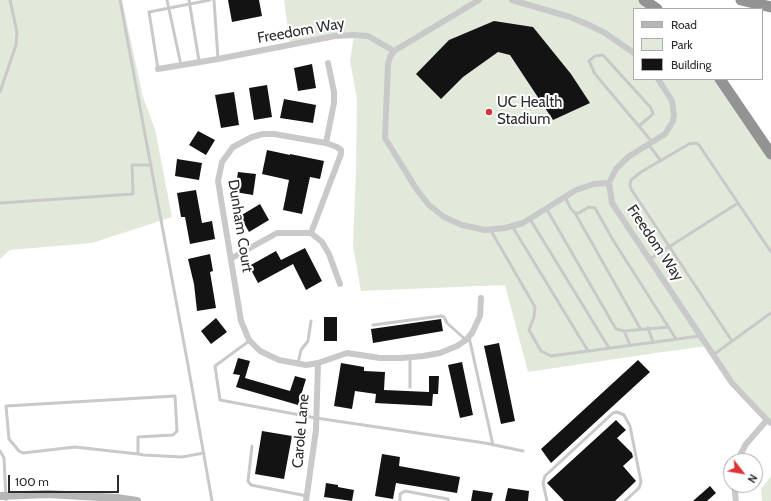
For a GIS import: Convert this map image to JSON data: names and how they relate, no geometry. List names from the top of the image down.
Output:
{
  "streets": {
    "street": ["Freedom Way", "Dunham Court", "Carole Lane"]
  },
  "crossings": [
    ["Dunham Court", "Carole Lane"]
  ],
  "places": ["UC Health Stadium"],
  "legend": ["Road", "Park", "Building"],
  "scale_bar": "100 m",
  "north": "bottom right"
}
